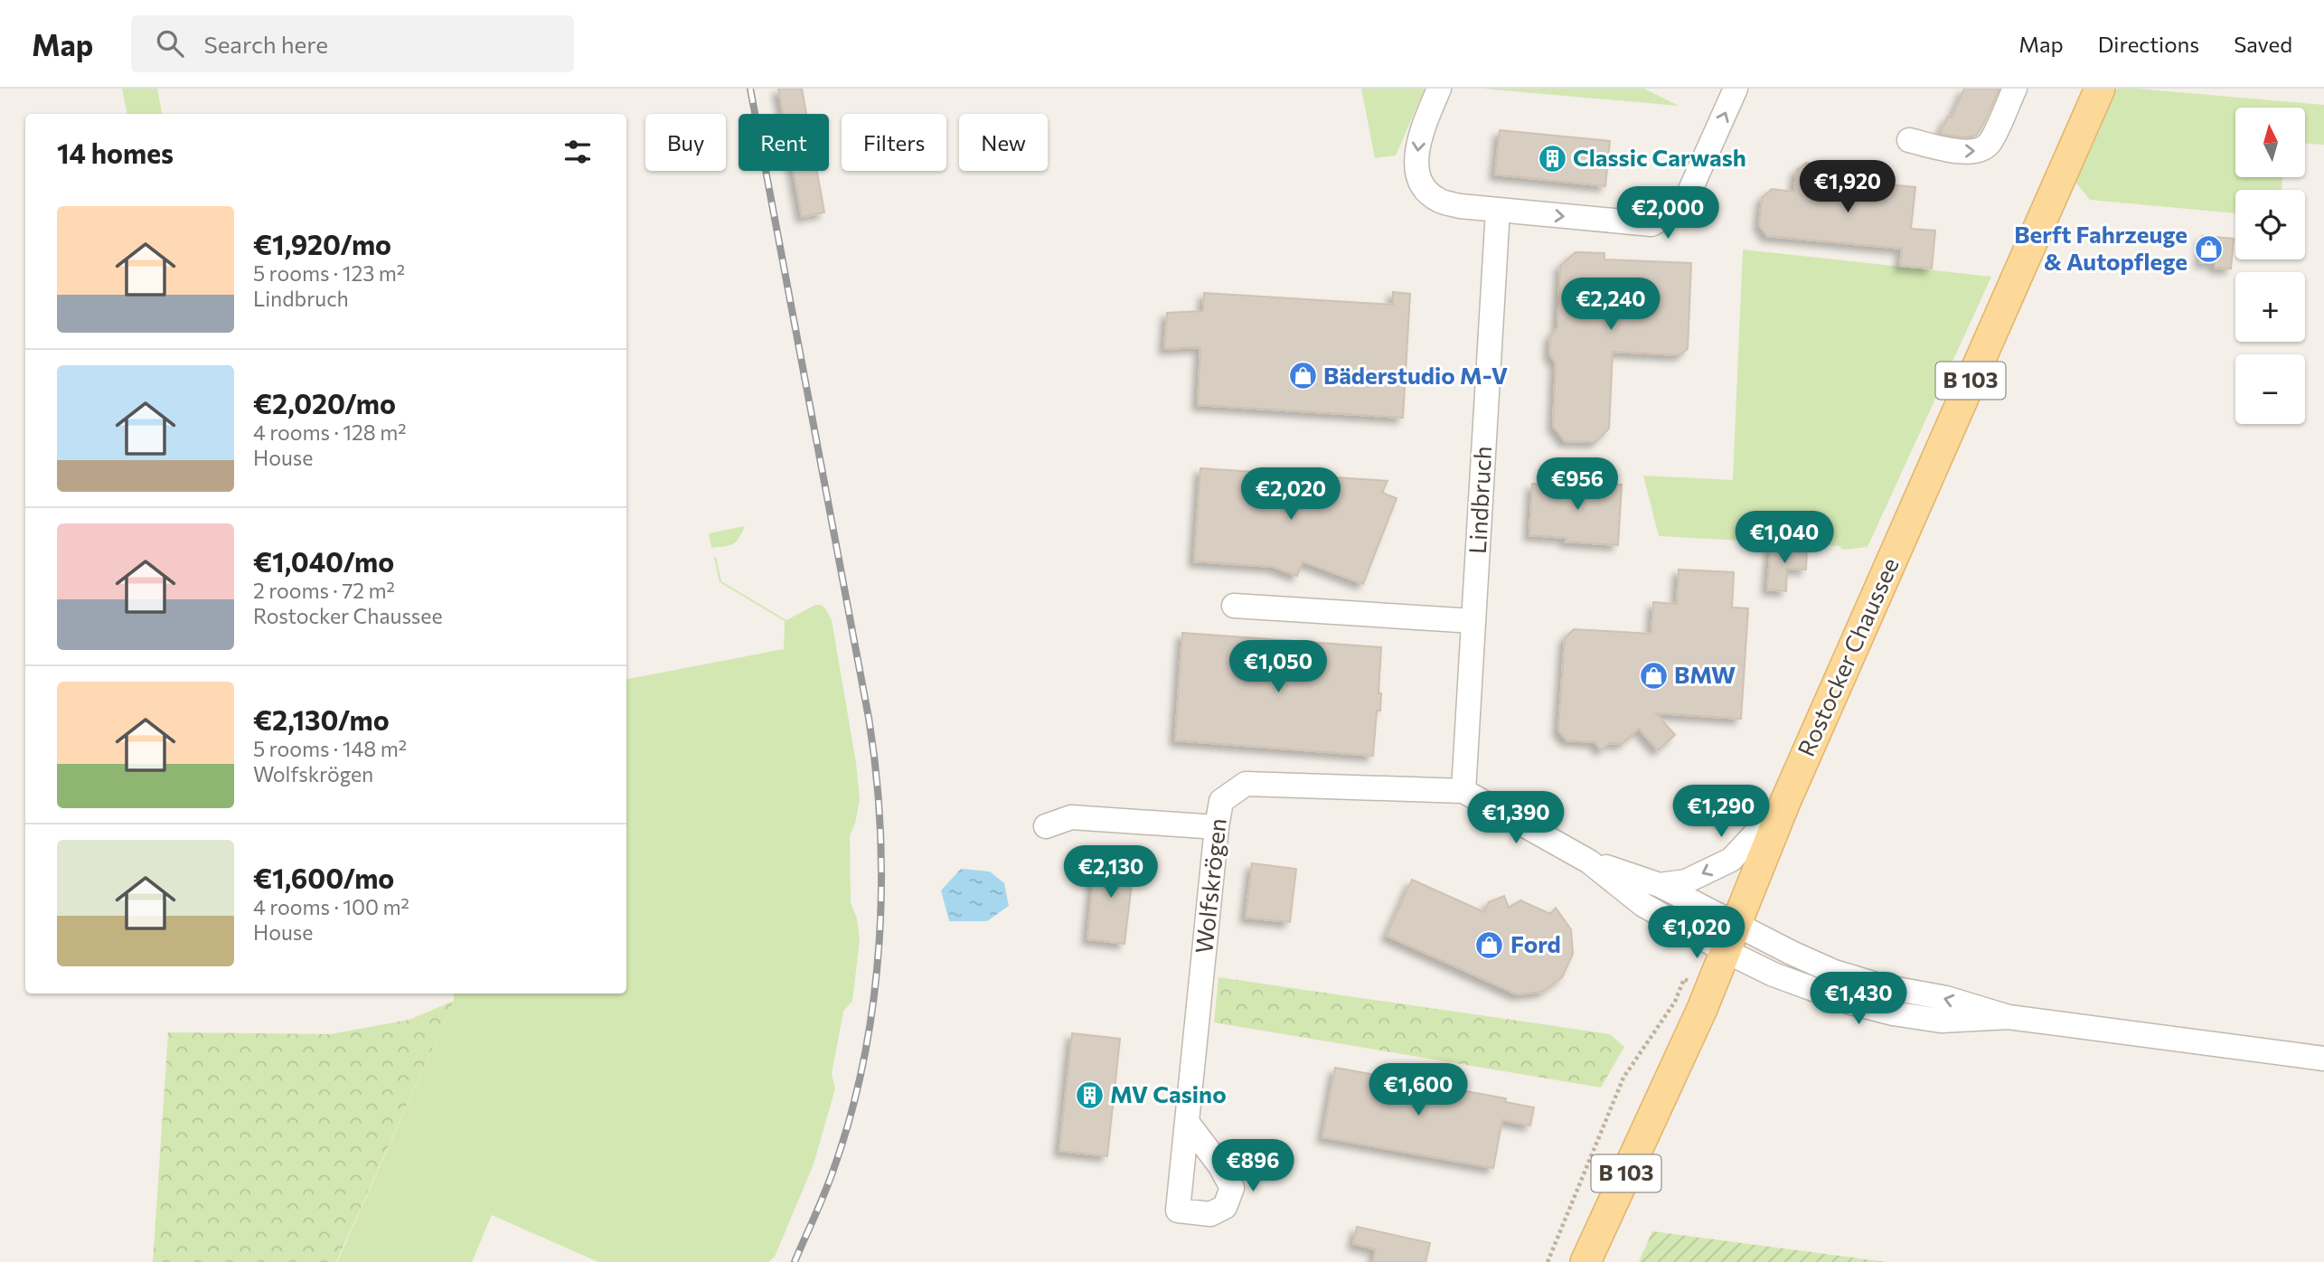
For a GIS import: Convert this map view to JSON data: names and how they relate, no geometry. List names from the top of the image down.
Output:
{
  "streets": {
    "main road": ["B 103", "Rostocker Chaussee"],
    "street": ["Lindbruch", "Wolfskrögen"]
  },
  "crossings": [
    ["Lindbruch", "Wolfskrögen"],
    ["Rostocker Chaussee", "Wolfskrögen"]
  ],
  "places": {
    "building": ["Classic Carwash", "MV Casino"],
    "shop": [
      "Berft Fahrzeuge & Autopflege",
      "Bäderstudio M-V",
      "BMW",
      "Ford"
    ]
  },
  "north": "top",
  "page": {
    "header": "Map",
    "search": "Search here",
    "nav": ["Map", "Directions", "Saved"],
    "map_buttons": ["+", "−"],
    "chip": [
      "Buy",
      "Rent",
      "Filters",
      "New"
    ],
    "heading": "14 homes",
    "price": [
      "€1,920",
      "€2,000",
      "€2,240",
      "€956",
      "€2,020",
      "€1,040",
      "€1,050",
      "€1,290",
      "€1,390",
      "€2,130",
      "€1,020",
      "€1,430",
      "€1,600",
      "€896"
    ],
    "list": [
      {
        "name": "€1,920/mo",
        "note": "5 rooms · 123 m² · Lindbruch"
      },
      {
        "name": "€2,020/mo",
        "note": "4 rooms · 128 m² · House"
      },
      {
        "name": "€1,040/mo",
        "note": "2 rooms · 72 m² · Rostocker Chaussee"
      },
      {
        "name": "€2,130/mo",
        "note": "5 rooms · 148 m² · Wolfskrögen"
      },
      {
        "name": "€1,600/mo",
        "note": "4 rooms · 100 m² · House"
      }
    ]
  }
}
